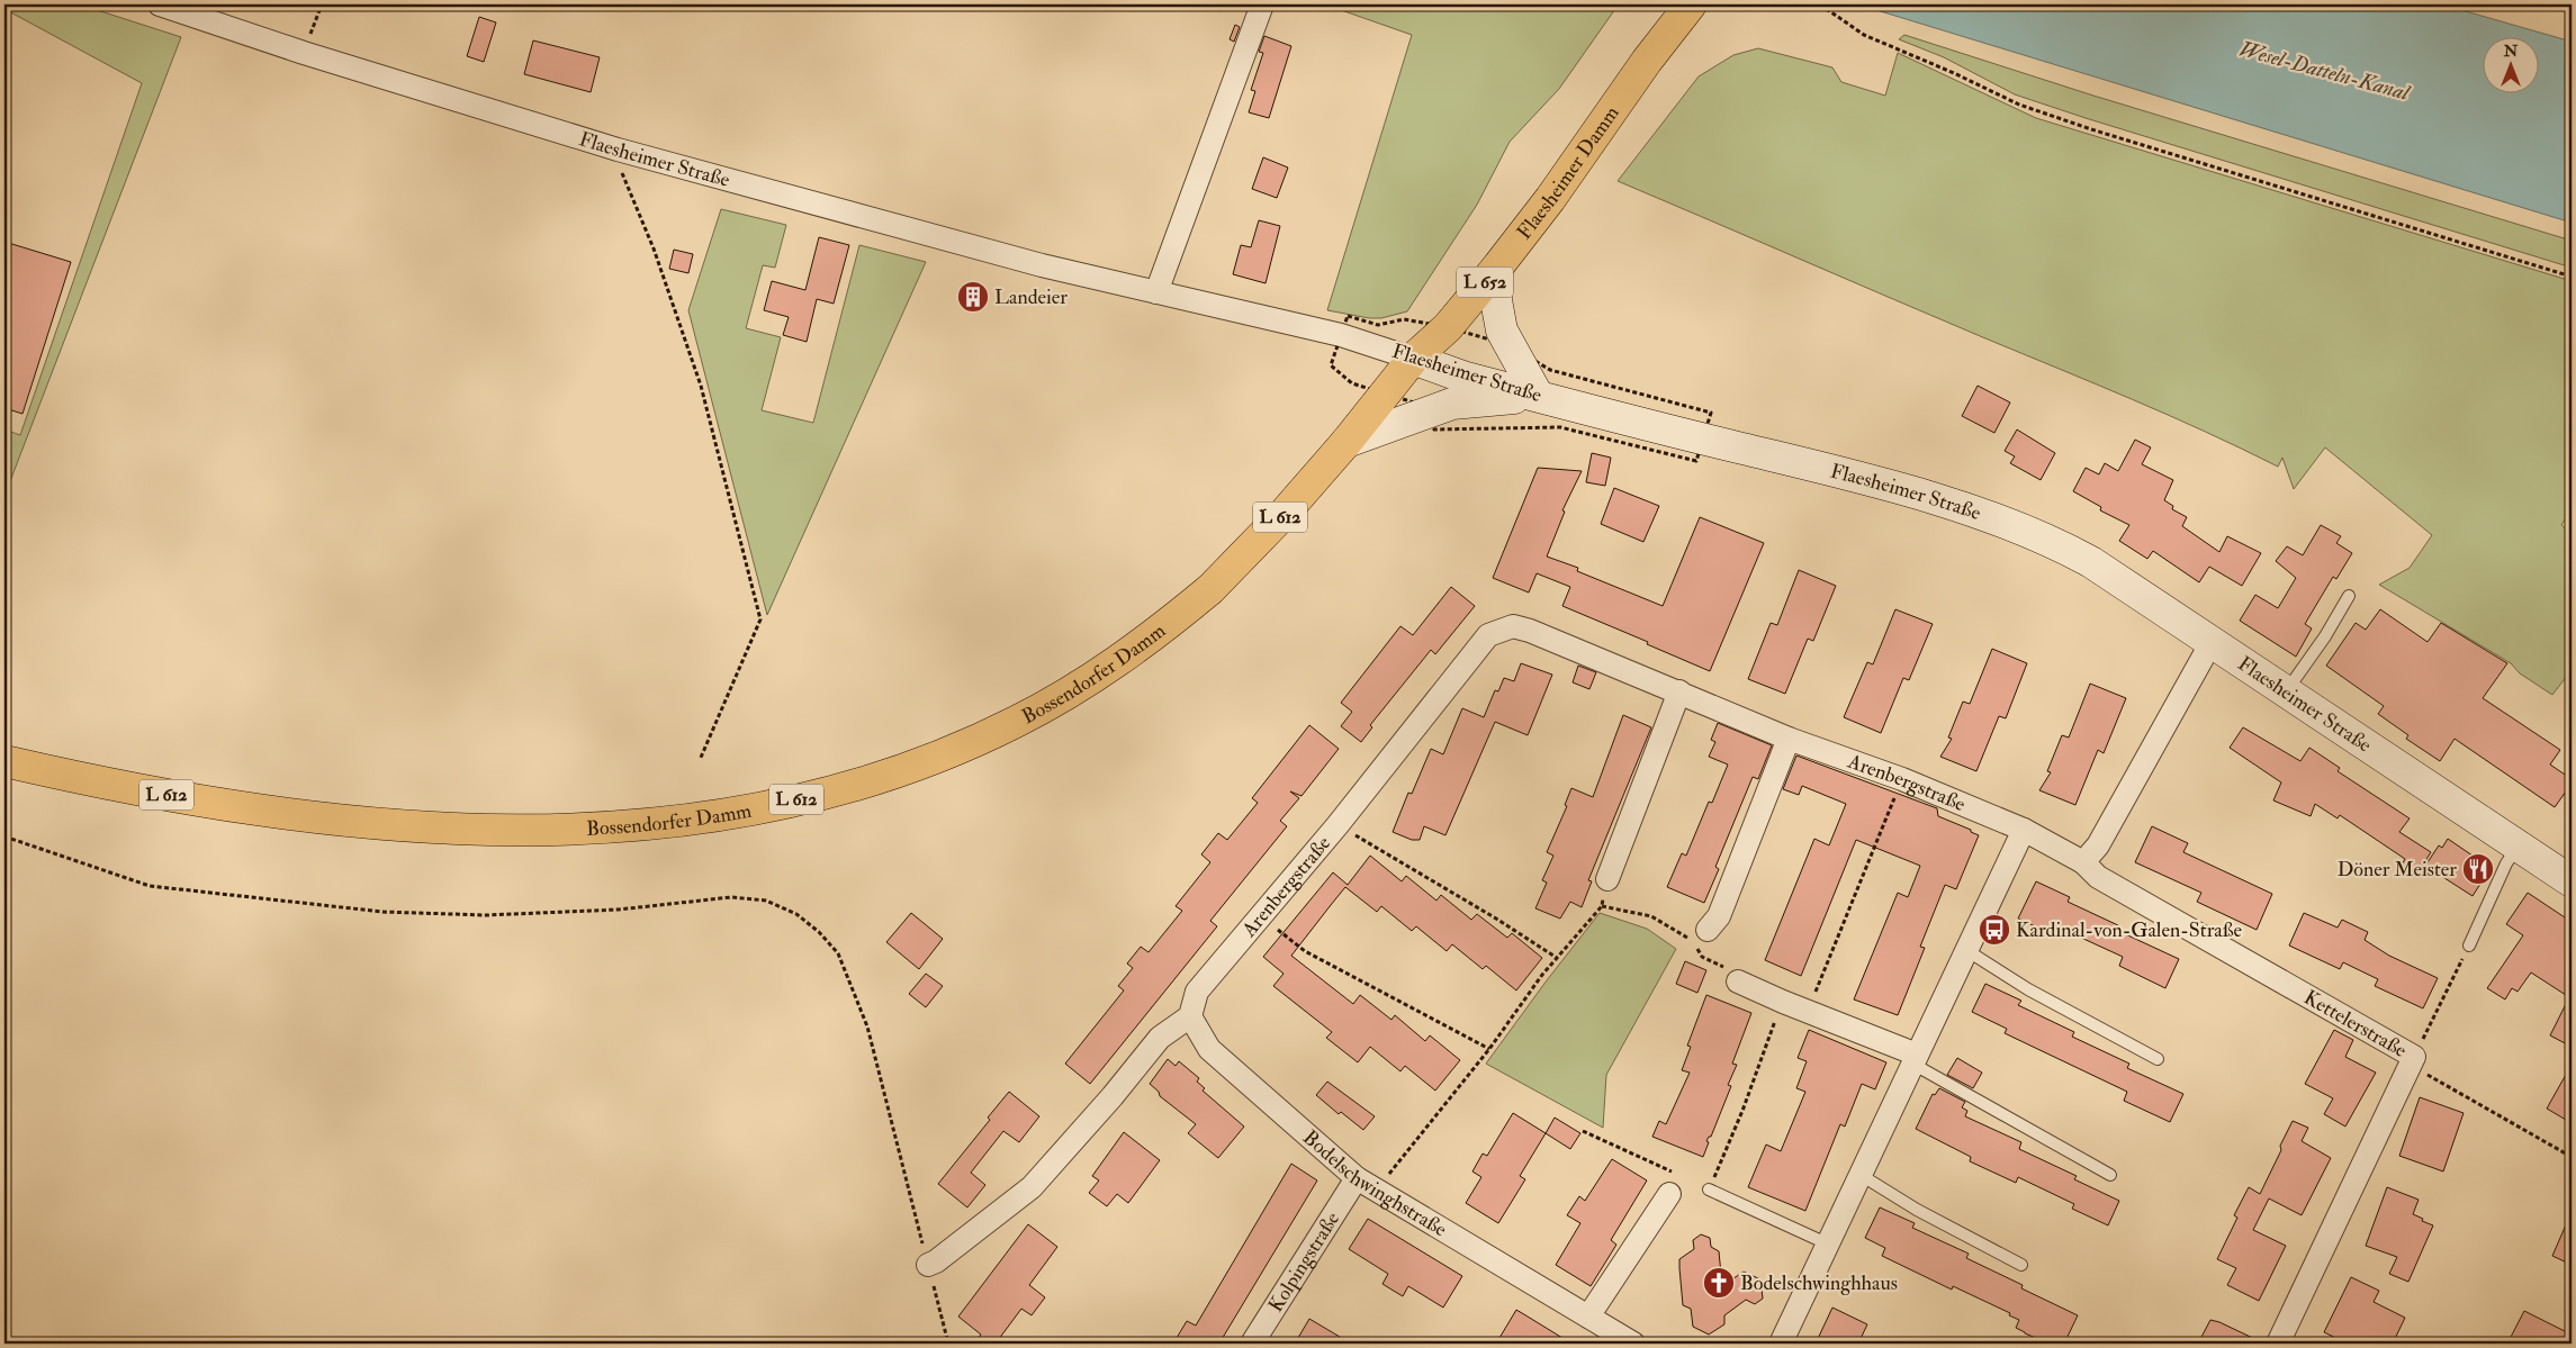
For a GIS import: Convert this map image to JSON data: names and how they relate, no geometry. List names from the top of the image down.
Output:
{
  "streets": {
    "main road": [
      "Flaesheimer Straße",
      "Flaesheimer Damm",
      "L 652",
      "L 612",
      "Bossendorfer Damm"
    ],
    "street": [
      "Arenbergstraße",
      "Kettelerstraße",
      "Bodelschwinghstraße",
      "Kolpingstraße"
    ]
  },
  "crossings": [
    ["Flaesheimer Straße", "Flaesheimer Damm"],
    ["Flaesheimer Straße", "Bossendorfer Damm"],
    ["Flaesheimer Damm", "Bossendorfer Damm"],
    ["Arenbergstraße", "Bodelschwinghstraße"],
    ["Bodelschwinghstraße", "Kolpingstraße"]
  ],
  "water": ["Wesel-Datteln-Kanal"],
  "places": {
    "building": ["Landeier"],
    "restaurant": ["Döner Meister"],
    "bus stop": ["Kardinal-von-Galen-Straße"],
    "church": ["Bodelschwinghhaus"]
  },
  "north": "top"
}
